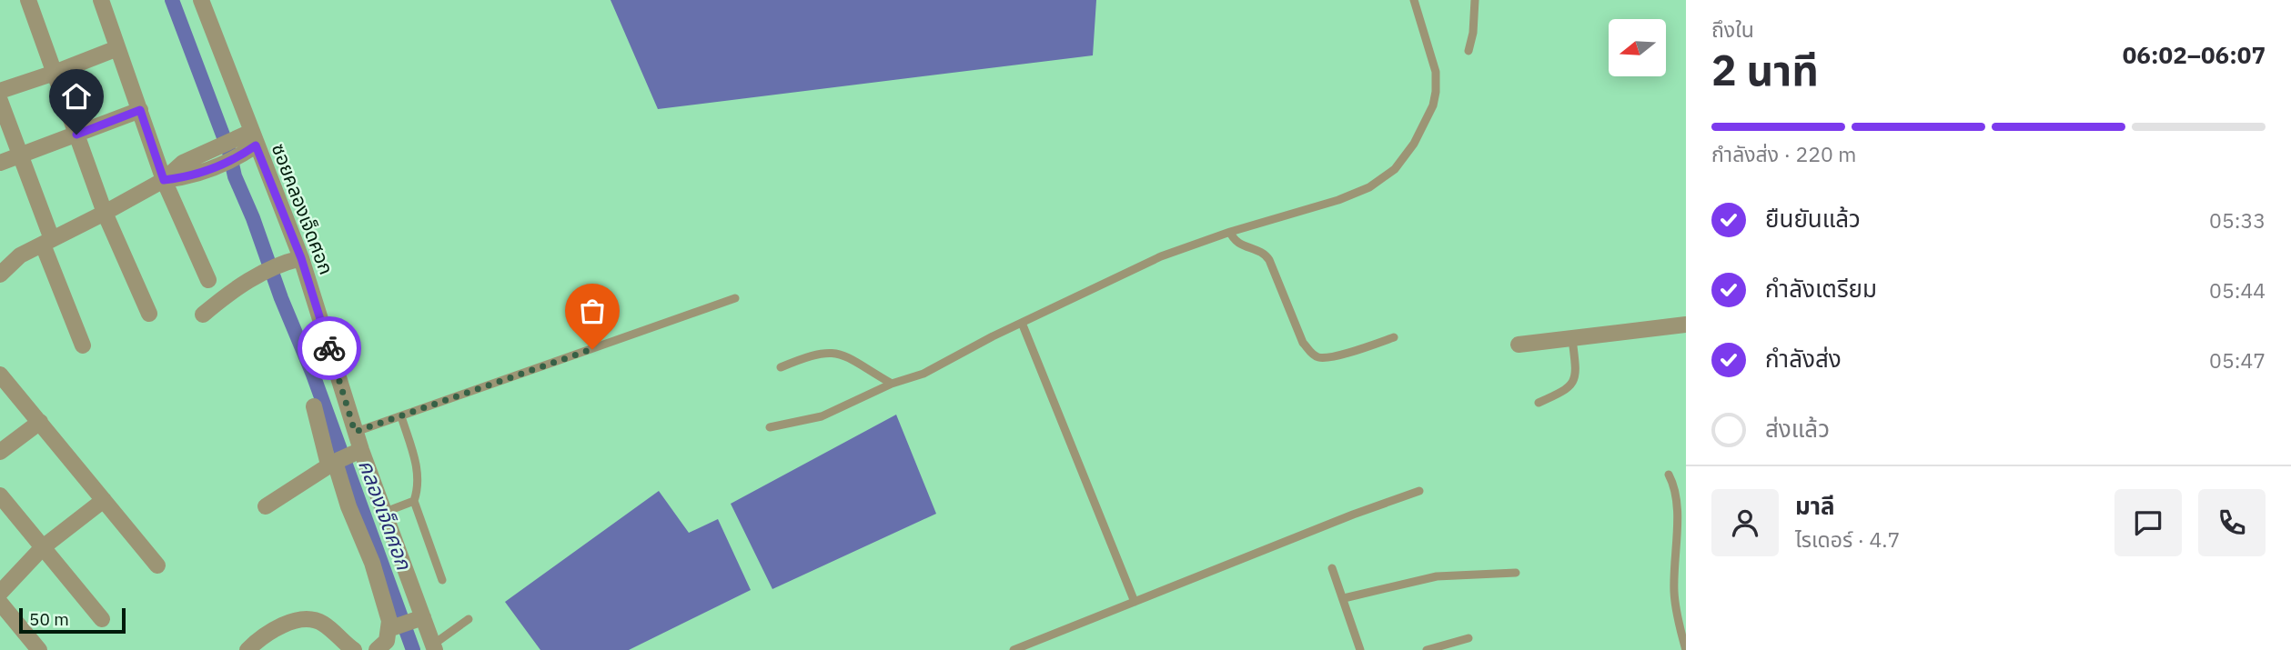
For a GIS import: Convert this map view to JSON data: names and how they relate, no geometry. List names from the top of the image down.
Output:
{
  "streets": {
    "street": ["ซอยคลองเจ็ดศอก"]
  },
  "water": ["คลองเจ็ดศอก"],
  "scale_bar": "50 m",
  "north": "left",
  "page": {
    "heading": ["2 นาที", "ถึงใน", "06:02–06:07"],
    "panel": ["มาลี", "ไรเดอร์ · 4.7"],
    "bar": "กำลังส่ง · 220 m",
    "list": [
      ["ยืนยันแล้ว", "05:33"],
      ["กำลังเตรียม", "05:44"],
      ["กำลังส่ง", "05:47"],
      "ส่งแล้ว"
    ],
    "scale": "50 m"
  }
}
